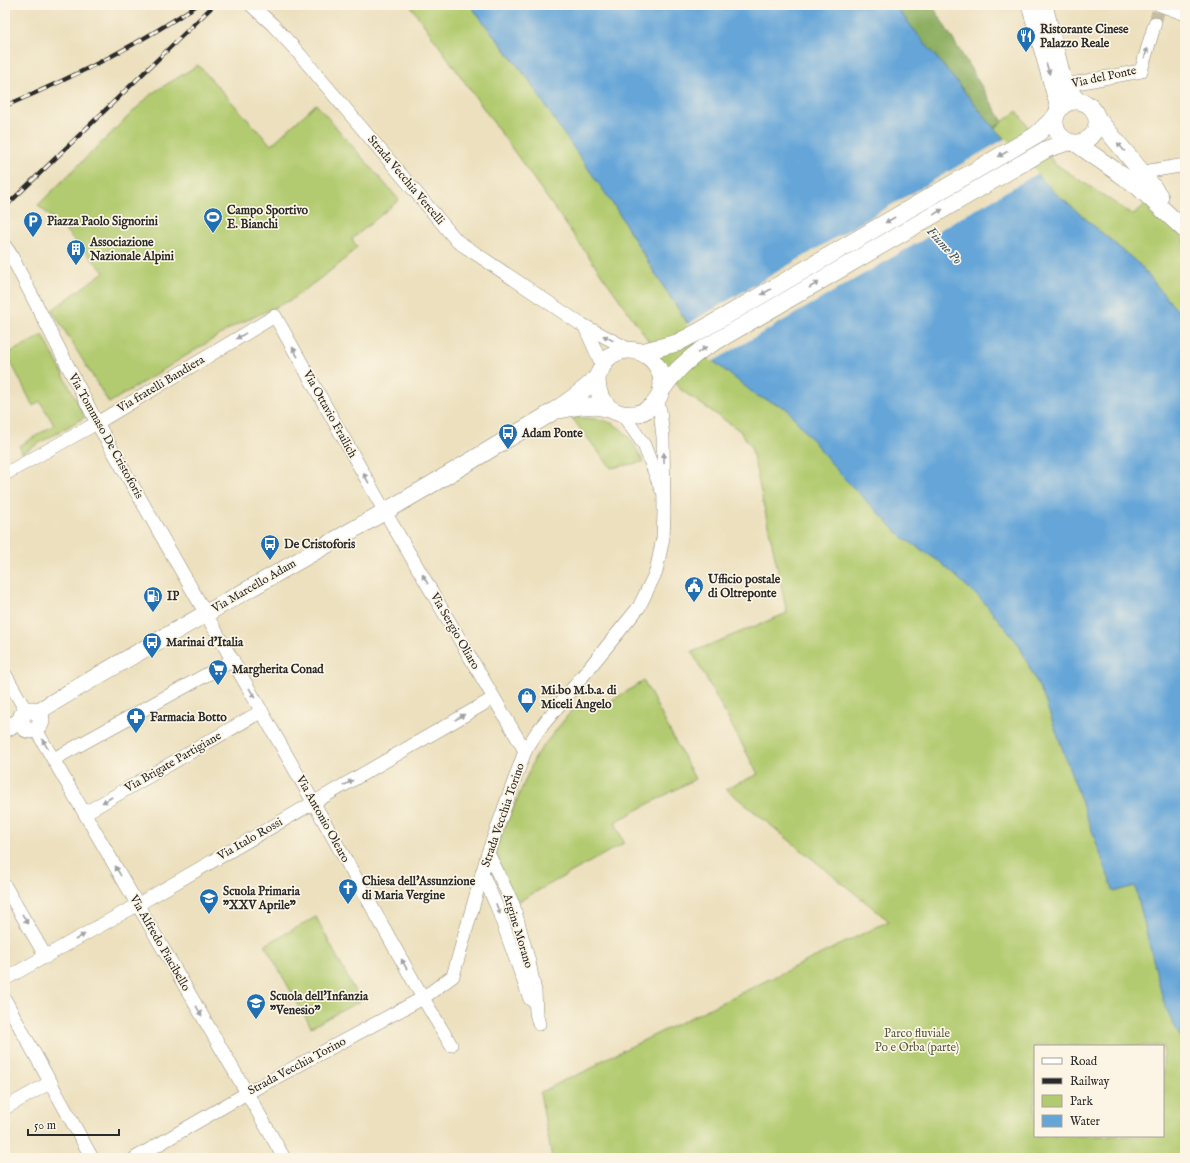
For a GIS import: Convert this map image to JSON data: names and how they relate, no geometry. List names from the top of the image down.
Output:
{
  "streets": {
    "main road": ["Via Marcello Adam"],
    "street": [
      "Via del Ponte",
      "Strada Vecchia Vercelli",
      "Via fratelli Bandiera",
      "Via Ottavio Frailich",
      "Via Tommaso De Cristoforis",
      "Via Sergio Oliaro",
      "Via Brigate Partigiane",
      "Strada Vecchia Torino",
      "Via Antonio Olearo",
      "Via Italo Rossi",
      "Argine Morano",
      "Via Alfredo Piacibello"
    ]
  },
  "crossings": [
    ["Strada Vecchia Vercelli", "Via Marcello Adam"],
    ["Strada Vecchia Vercelli", "Strada Vecchia Torino"],
    ["Via fratelli Bandiera", "Via Ottavio Frailich"],
    ["Via fratelli Bandiera", "Via Tommaso De Cristoforis"],
    ["Via Ottavio Frailich", "Via Marcello Adam"],
    ["Via Ottavio Frailich", "Via Sergio Oliaro"],
    ["Via Tommaso De Cristoforis", "Via Marcello Adam"],
    ["Via Tommaso De Cristoforis", "Via Antonio Olearo"],
    ["Via Marcello Adam", "Via Sergio Oliaro"],
    ["Via Marcello Adam", "Strada Vecchia Torino"],
    ["Via Marcello Adam", "Via Antonio Olearo"],
    ["Via Marcello Adam", "Via Alfredo Piacibello"],
    ["Via Sergio Oliaro", "Strada Vecchia Torino"],
    ["Via Sergio Oliaro", "Via Italo Rossi"],
    ["Via Brigate Partigiane", "Via Antonio Olearo"],
    ["Via Brigate Partigiane", "Via Alfredo Piacibello"],
    ["Strada Vecchia Torino", "Via Antonio Olearo"],
    ["Strada Vecchia Torino", "Argine Morano"],
    ["Strada Vecchia Torino", "Via Alfredo Piacibello"],
    ["Via Antonio Olearo", "Via Italo Rossi"],
    ["Via Italo Rossi", "Via Alfredo Piacibello"]
  ],
  "one_way": [
    "Via del Ponte",
    "Via fratelli Bandiera",
    "Via Ottavio Frailich",
    "Via Sergio Oliaro",
    "Via Italo Rossi"
  ],
  "water": ["Fiume Po"],
  "parks": ["Parco fluviale Po e Orba (parte)"],
  "places": {
    "restaurant": ["Ristorante Cinese Palazzo Reale"],
    "sports": ["Campo Sportivo E. Bianchi"],
    "parking": ["Piazza Paolo Signorini"],
    "building": ["Associazione Nazionale Alpini"],
    "bus stop": ["Adam Ponte", "De Cristoforis", "Marinai d'Italia"],
    "public building": ["Ufficio postale di Oltreponte"],
    "fuel station": ["IP"],
    "supermarket": ["Margherita Conad"],
    "shop": ["Mi.bo M.b.a. di Miceli Angelo"],
    "pharmacy": ["Farmacia Botto"],
    "church": ["Chiesa dell'Assunzione di Maria Vergine"],
    "school or university": ["Scuola Primaria \"XXV Aprile\"", "Scuola dell'Infanzia \"Venesio\""]
  },
  "legend": [
    "Road",
    "Railway",
    "Park",
    "Water"
  ],
  "scale_bar": "50 m"
}
